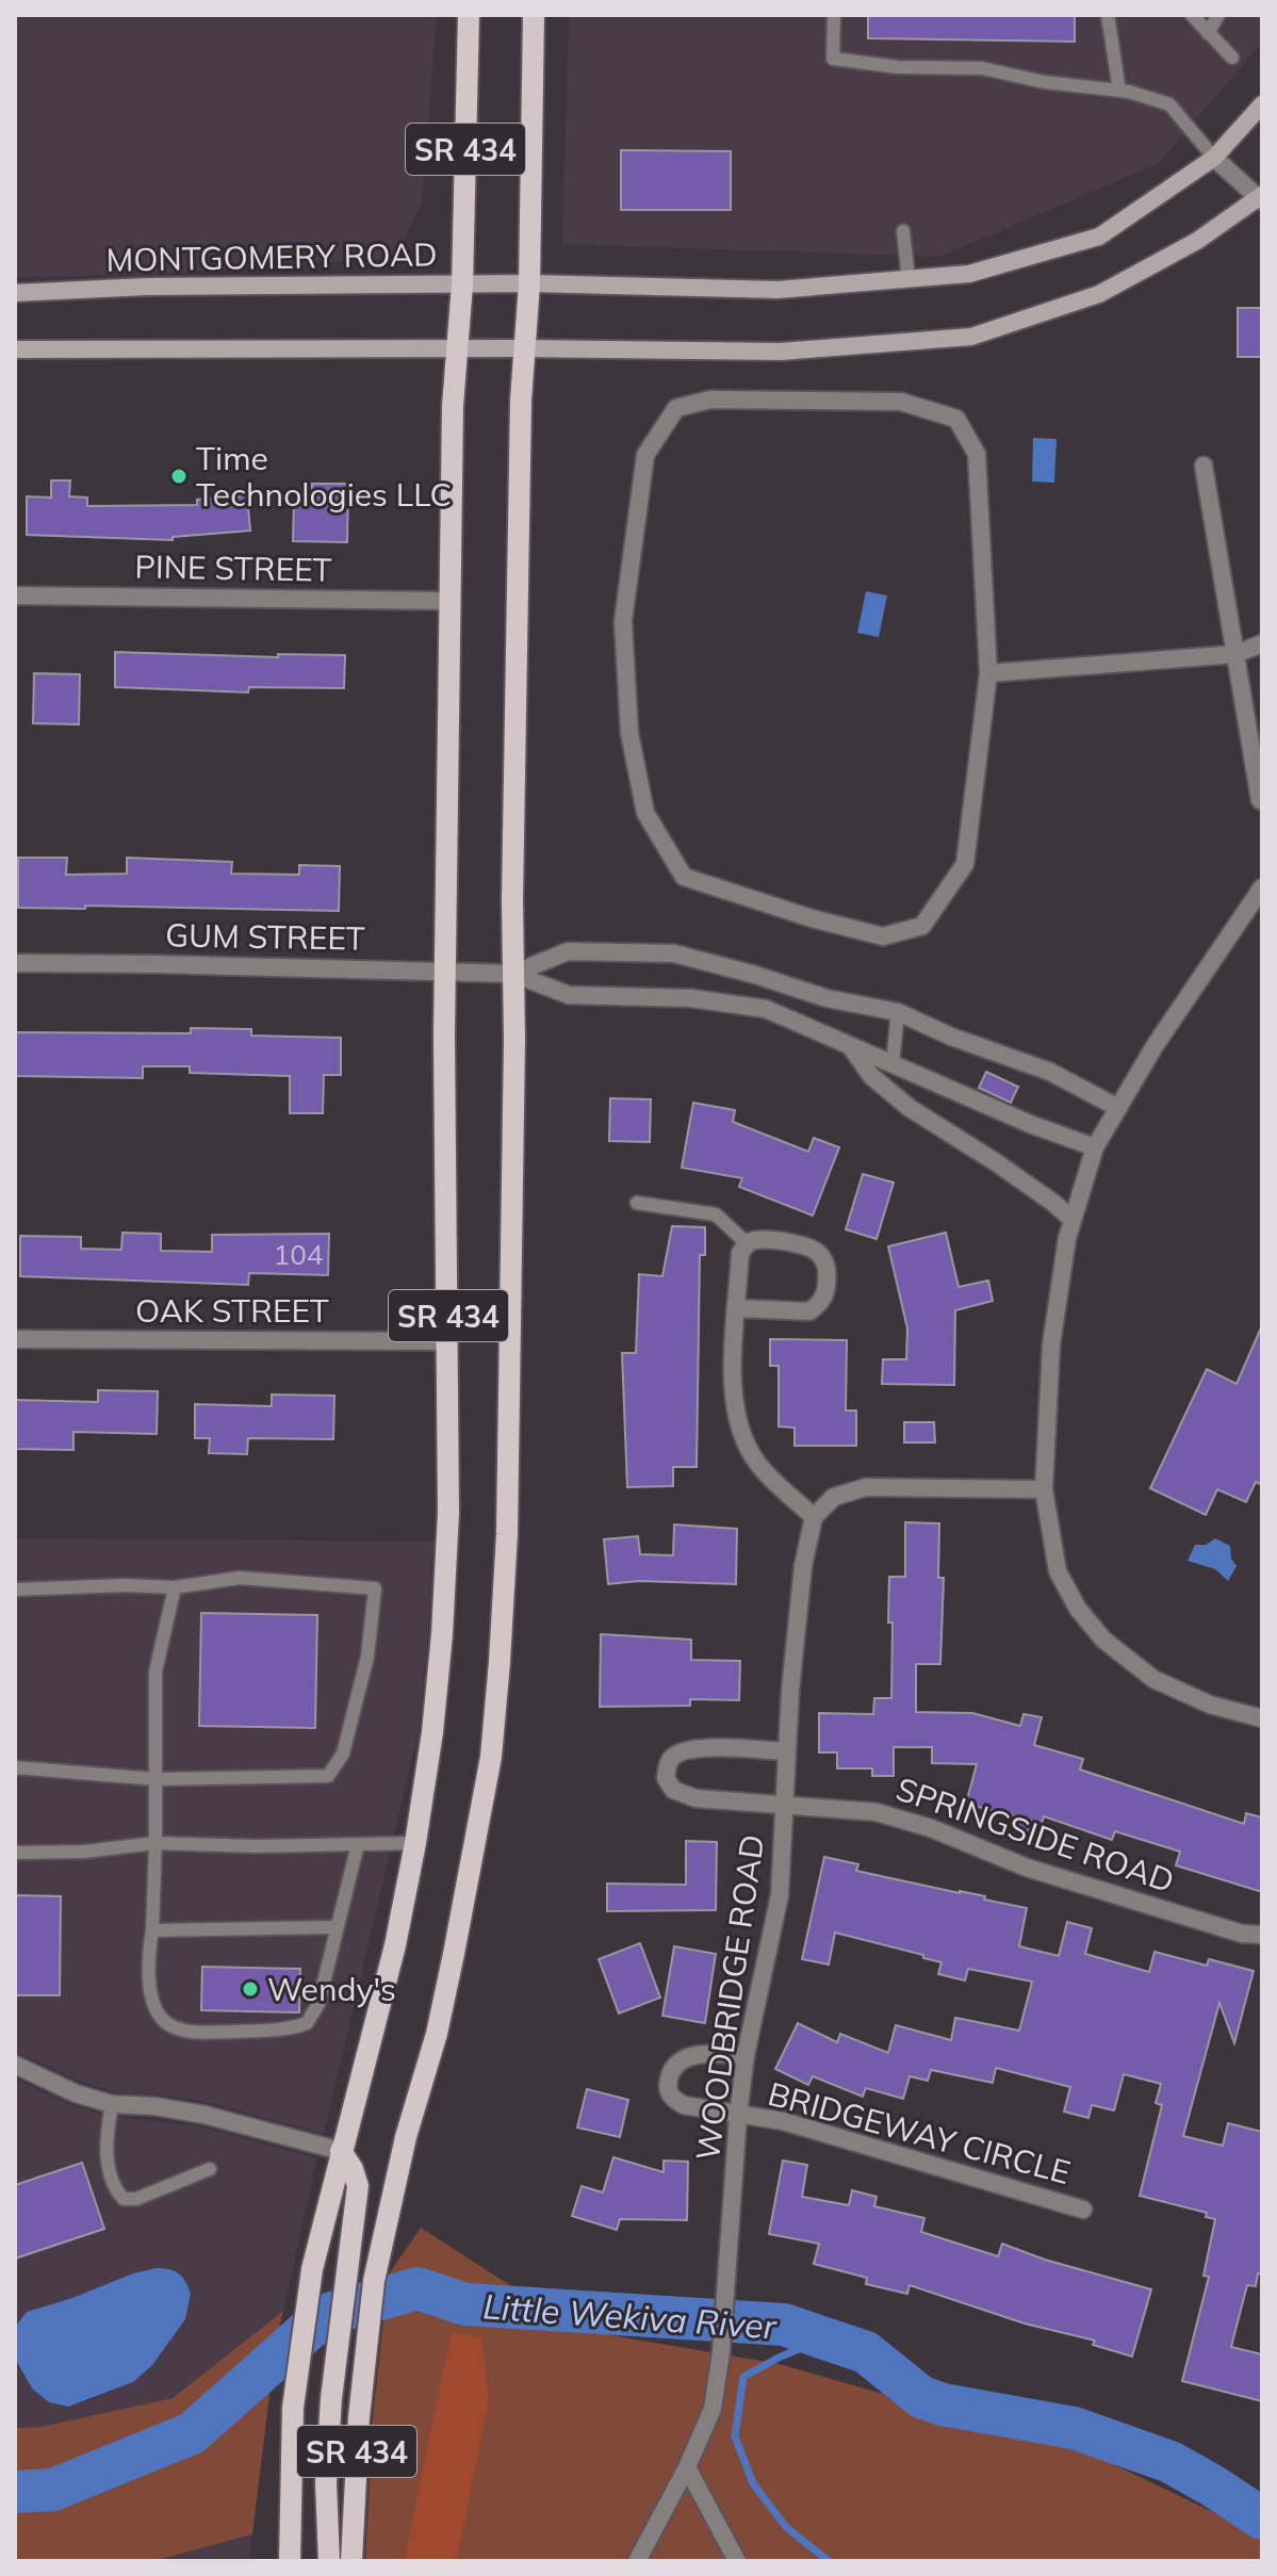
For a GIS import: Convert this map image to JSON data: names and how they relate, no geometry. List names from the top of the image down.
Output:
{
  "streets": {
    "main road": ["SR 434", "MONTGOMERY ROAD"],
    "street": [
      "PINE STREET",
      "GUM STREET",
      "OAK STREET",
      "SPRINGSIDE ROAD",
      "WOODBRIDGE ROAD",
      "BRIDGEWAY CIRCLE"
    ]
  },
  "crossings": [
    ["SR 434", "MONTGOMERY ROAD"],
    ["SR 434", "PINE STREET"],
    ["SR 434", "GUM STREET"],
    ["SR 434", "OAK STREET"],
    ["SPRINGSIDE ROAD", "WOODBRIDGE ROAD"],
    ["WOODBRIDGE ROAD", "BRIDGEWAY CIRCLE"]
  ],
  "water": ["Little Wekiva River"],
  "places": ["Time Technologies LLC", "Wendy's"],
  "house_numbers": ["104"]
}
